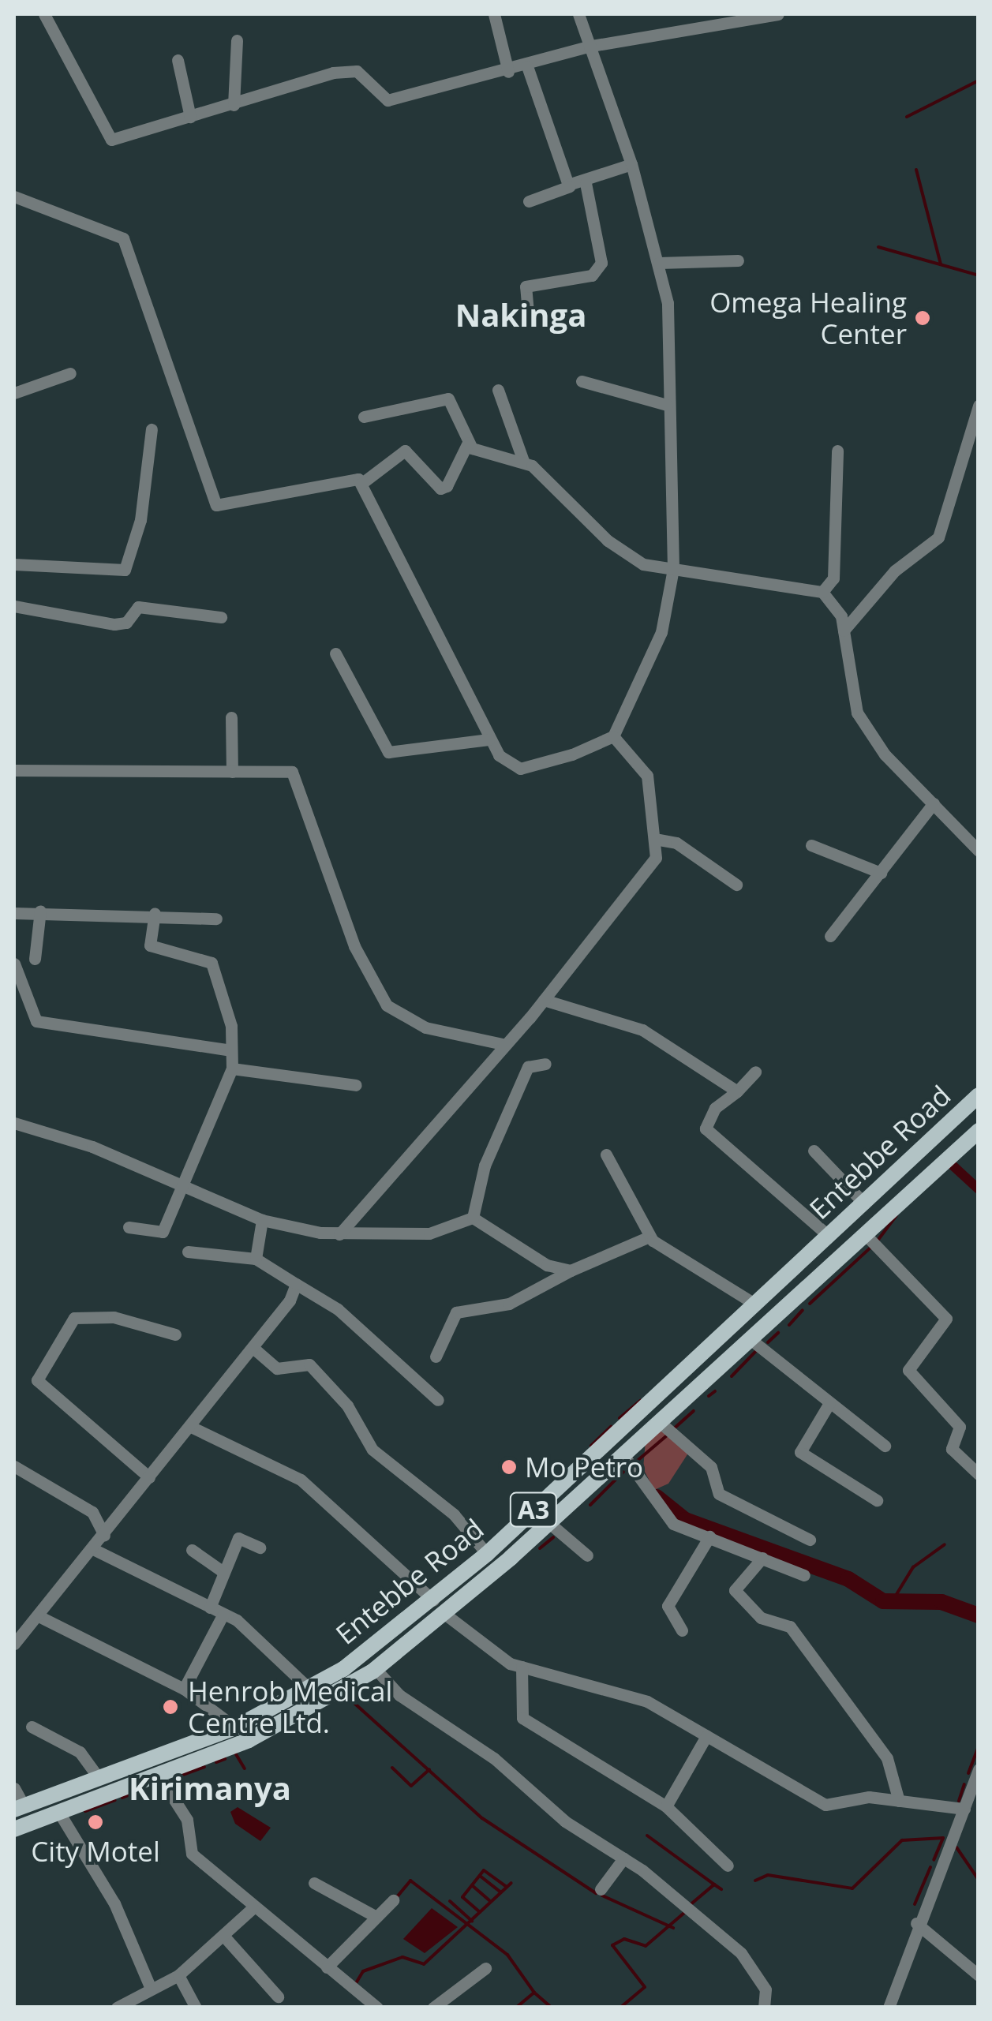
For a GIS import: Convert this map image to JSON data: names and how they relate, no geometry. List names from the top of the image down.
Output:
{
  "streets": {
    "main road": ["Entebbe Road", "A3"]
  },
  "districts": ["Nakinga", "Kirimanya"],
  "places": [
    "Omega Healing Center",
    "Mo Petro",
    "Henrob Medical Centre Ltd.",
    "City Motel"
  ]
}
